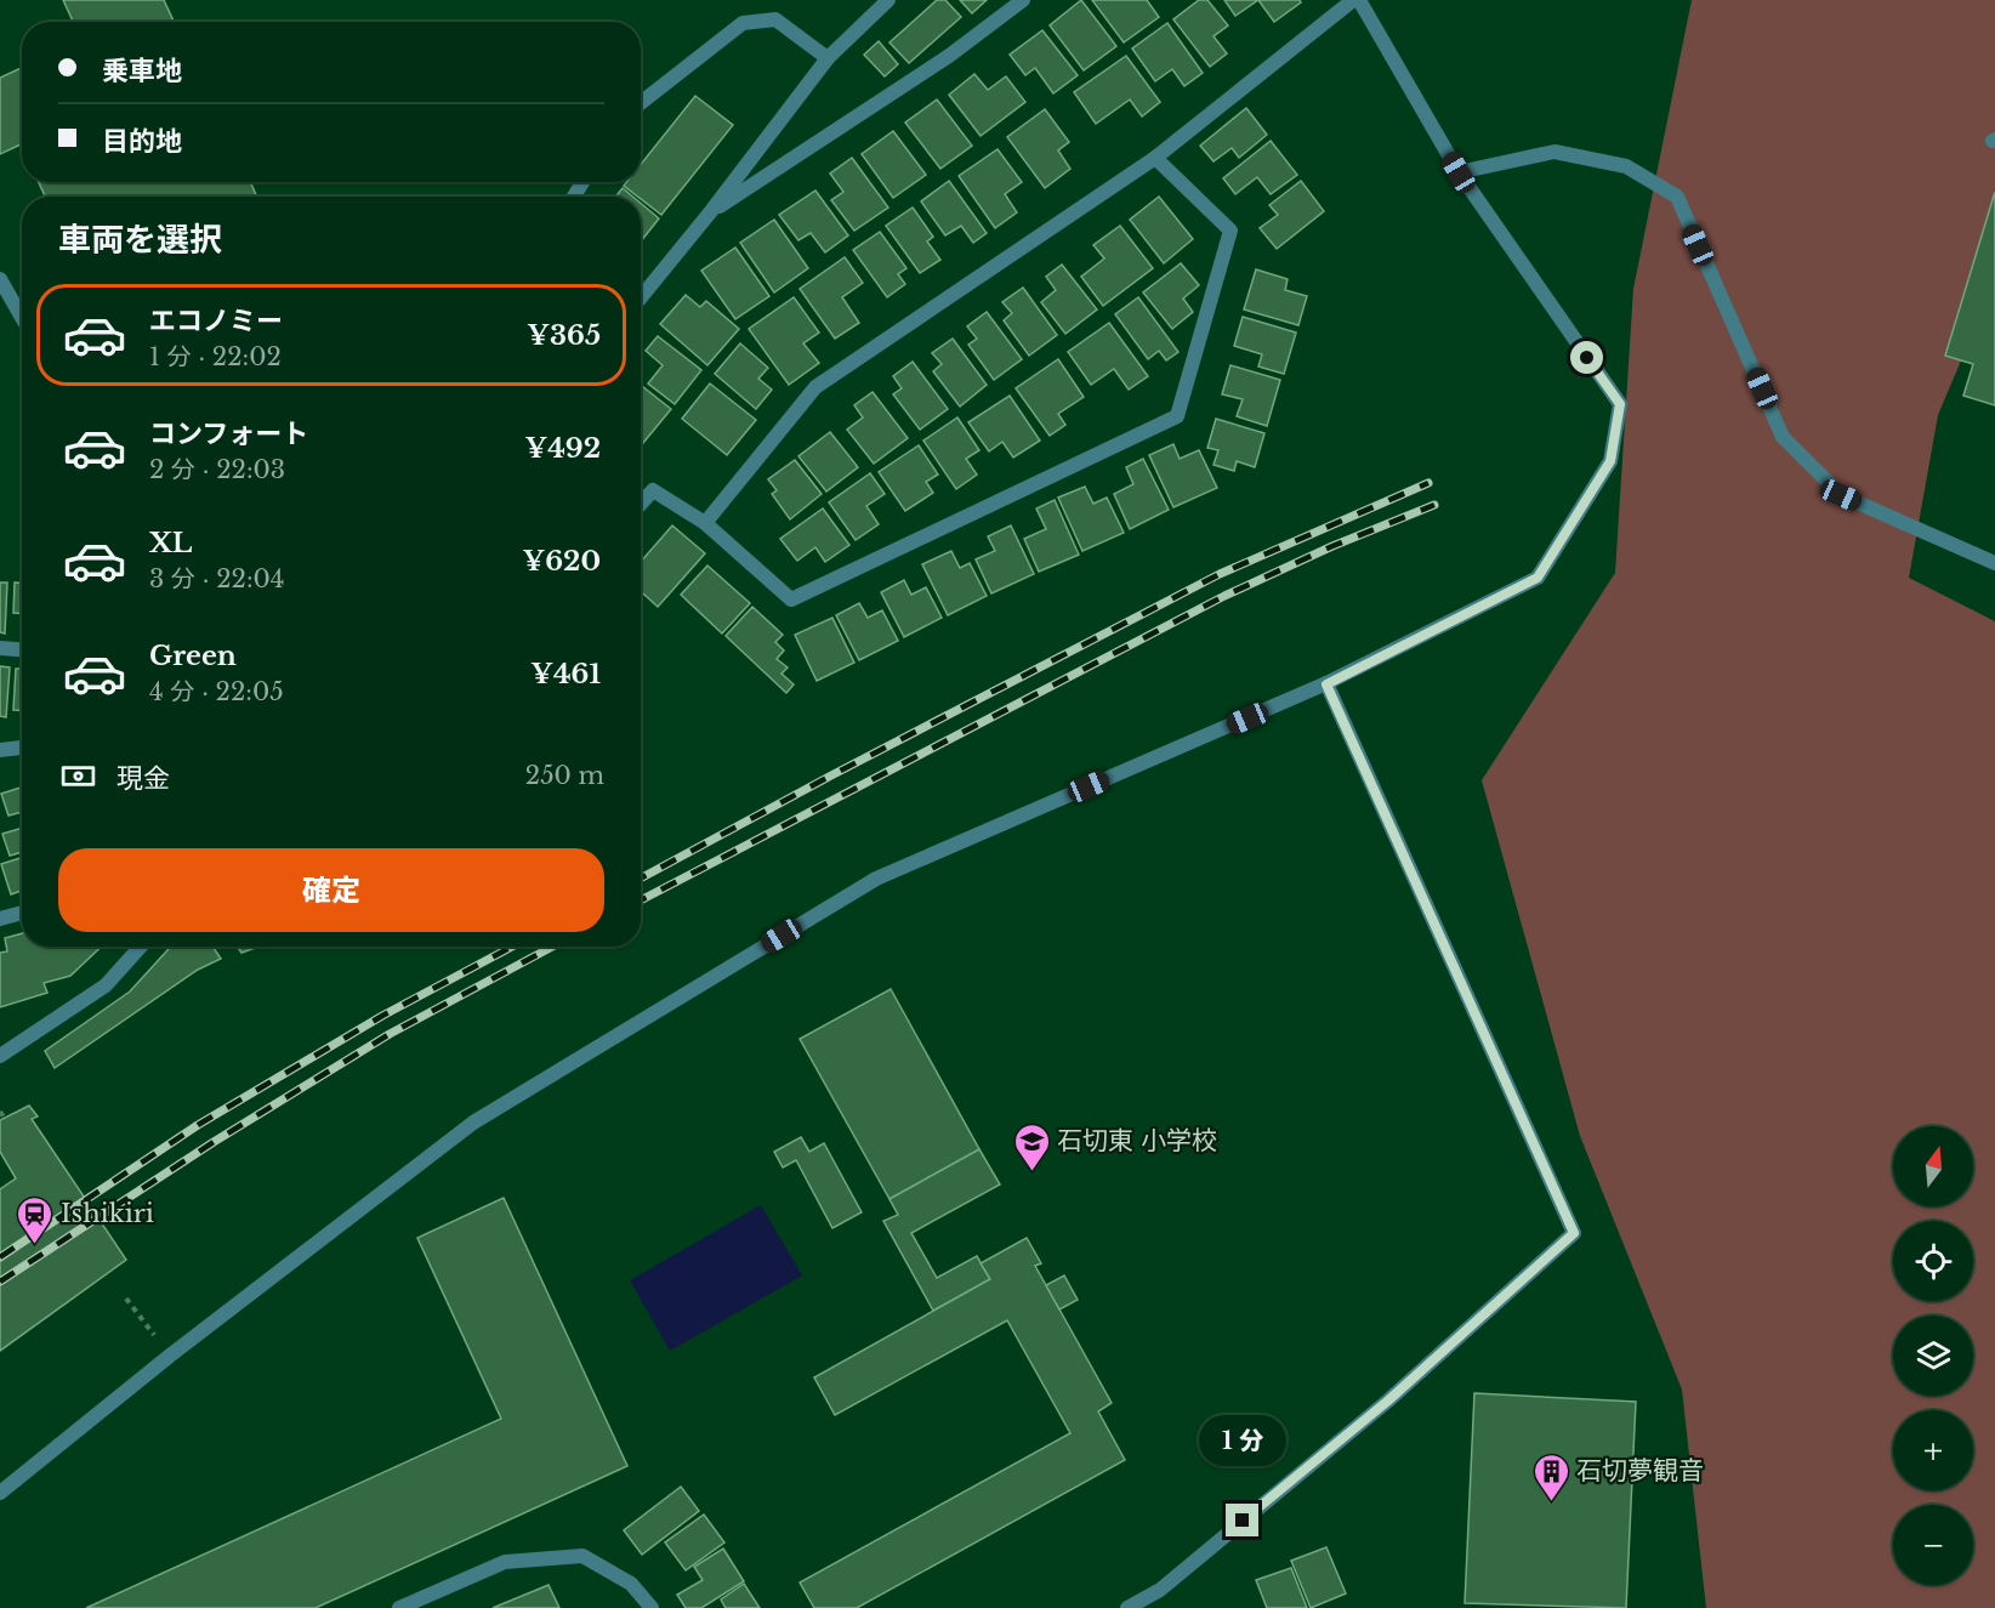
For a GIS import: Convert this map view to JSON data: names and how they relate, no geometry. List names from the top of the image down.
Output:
{
  "places": {
    "school or university": ["石切東 小学校"],
    "station": ["Ishikiri"],
    "building": ["石切夢観音"]
  },
  "north": "top",
  "page": {
    "banner": ["乗車地", "目的地"],
    "heading": "車両を選択",
    "list": [
      {
        "name": "エコノミー",
        "note": "1 分 · 22:02",
        "value": "¥365"
      },
      {
        "name": "コンフォート",
        "note": "2 分 · 22:03",
        "value": "¥492"
      },
      {
        "name": "XL",
        "note": "3 分 · 22:04",
        "value": "¥620"
      },
      {
        "name": "Green",
        "note": "4 分 · 22:05",
        "value": "¥461"
      }
    ],
    "pay": ["現金", "250 m"],
    "buttons": "確定",
    "map_buttons": ["+", "−"],
    "bubble": "1 分"
  }
}
